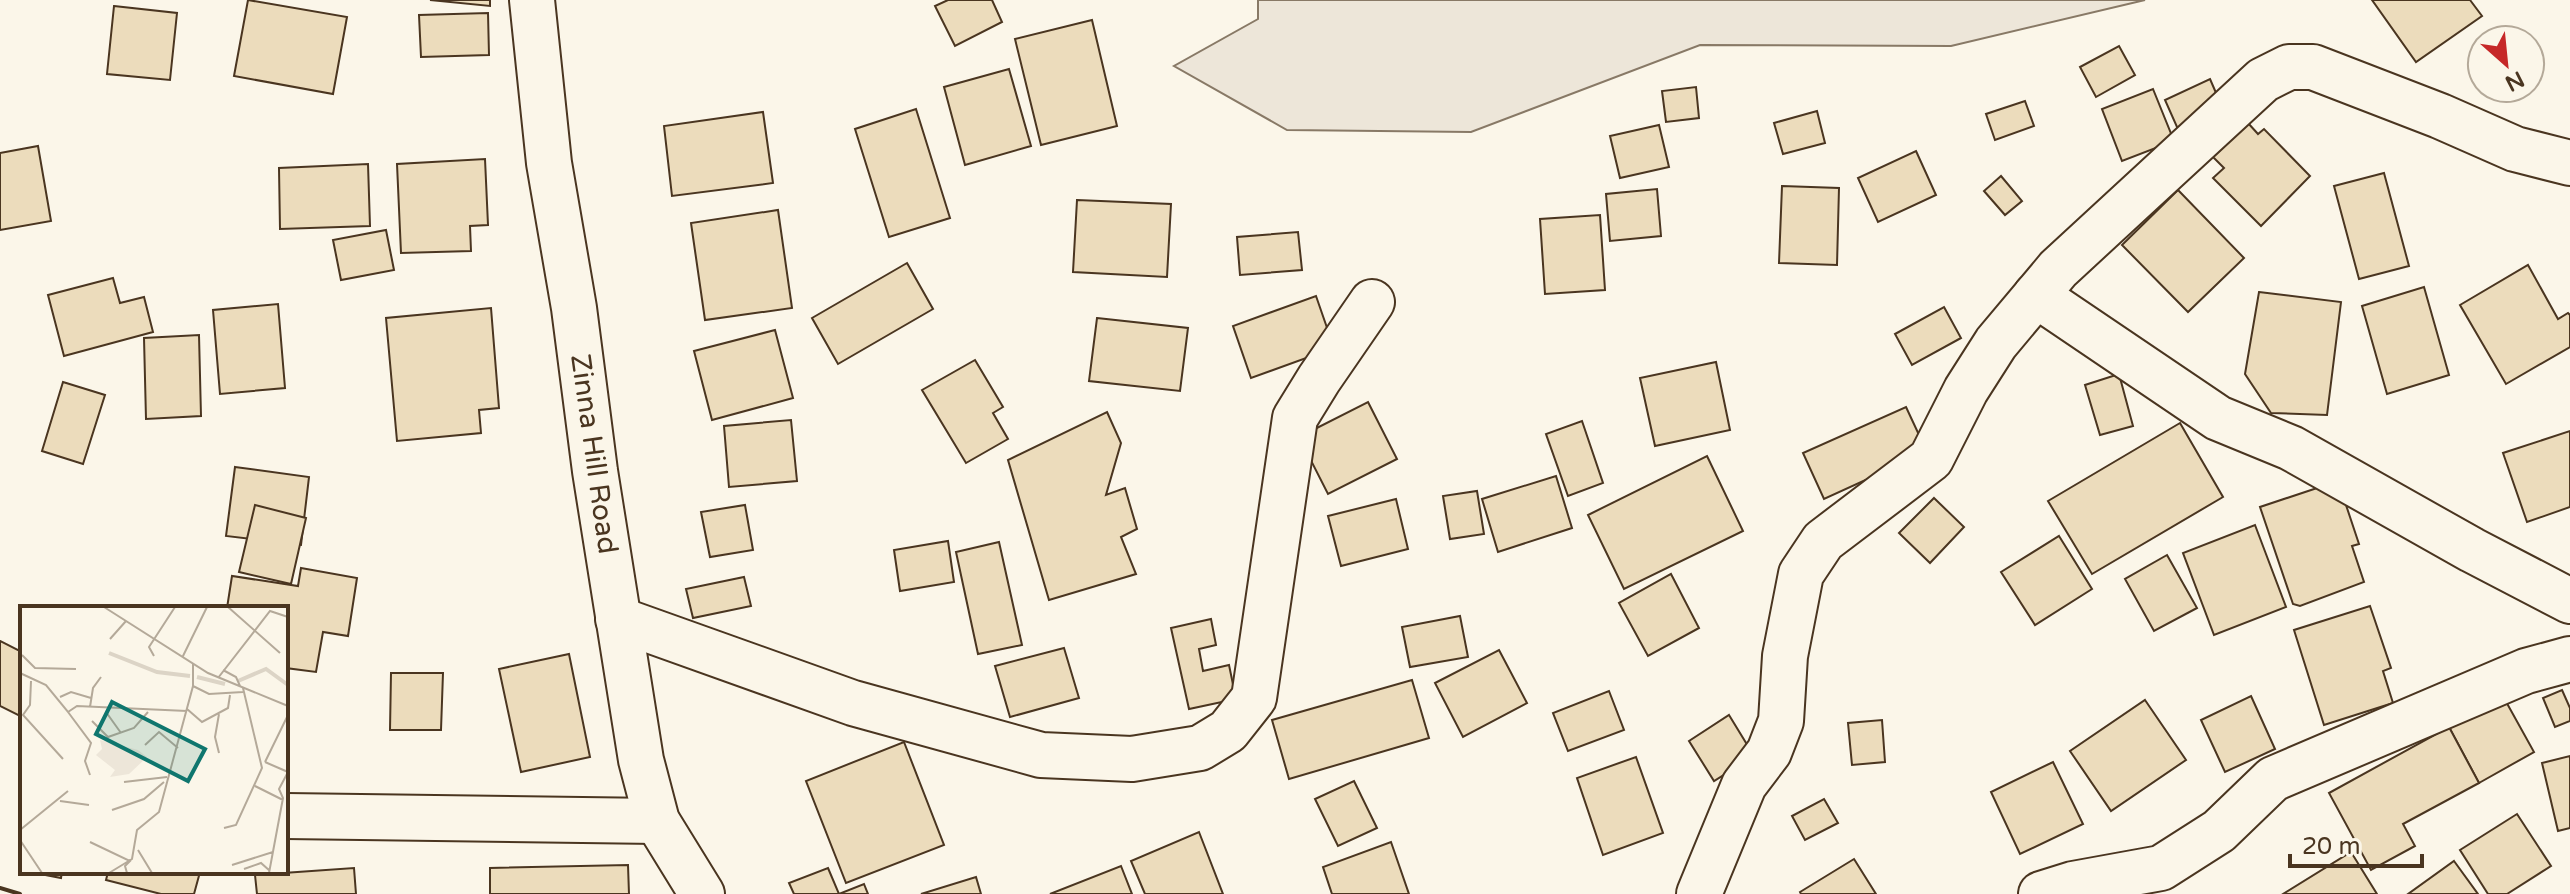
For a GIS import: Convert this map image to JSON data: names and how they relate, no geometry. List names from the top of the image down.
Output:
{
  "streets": {
    "street": ["Zinna Hill Road"]
  },
  "scale_bar": "20 m",
  "north": "bottom right"
}
